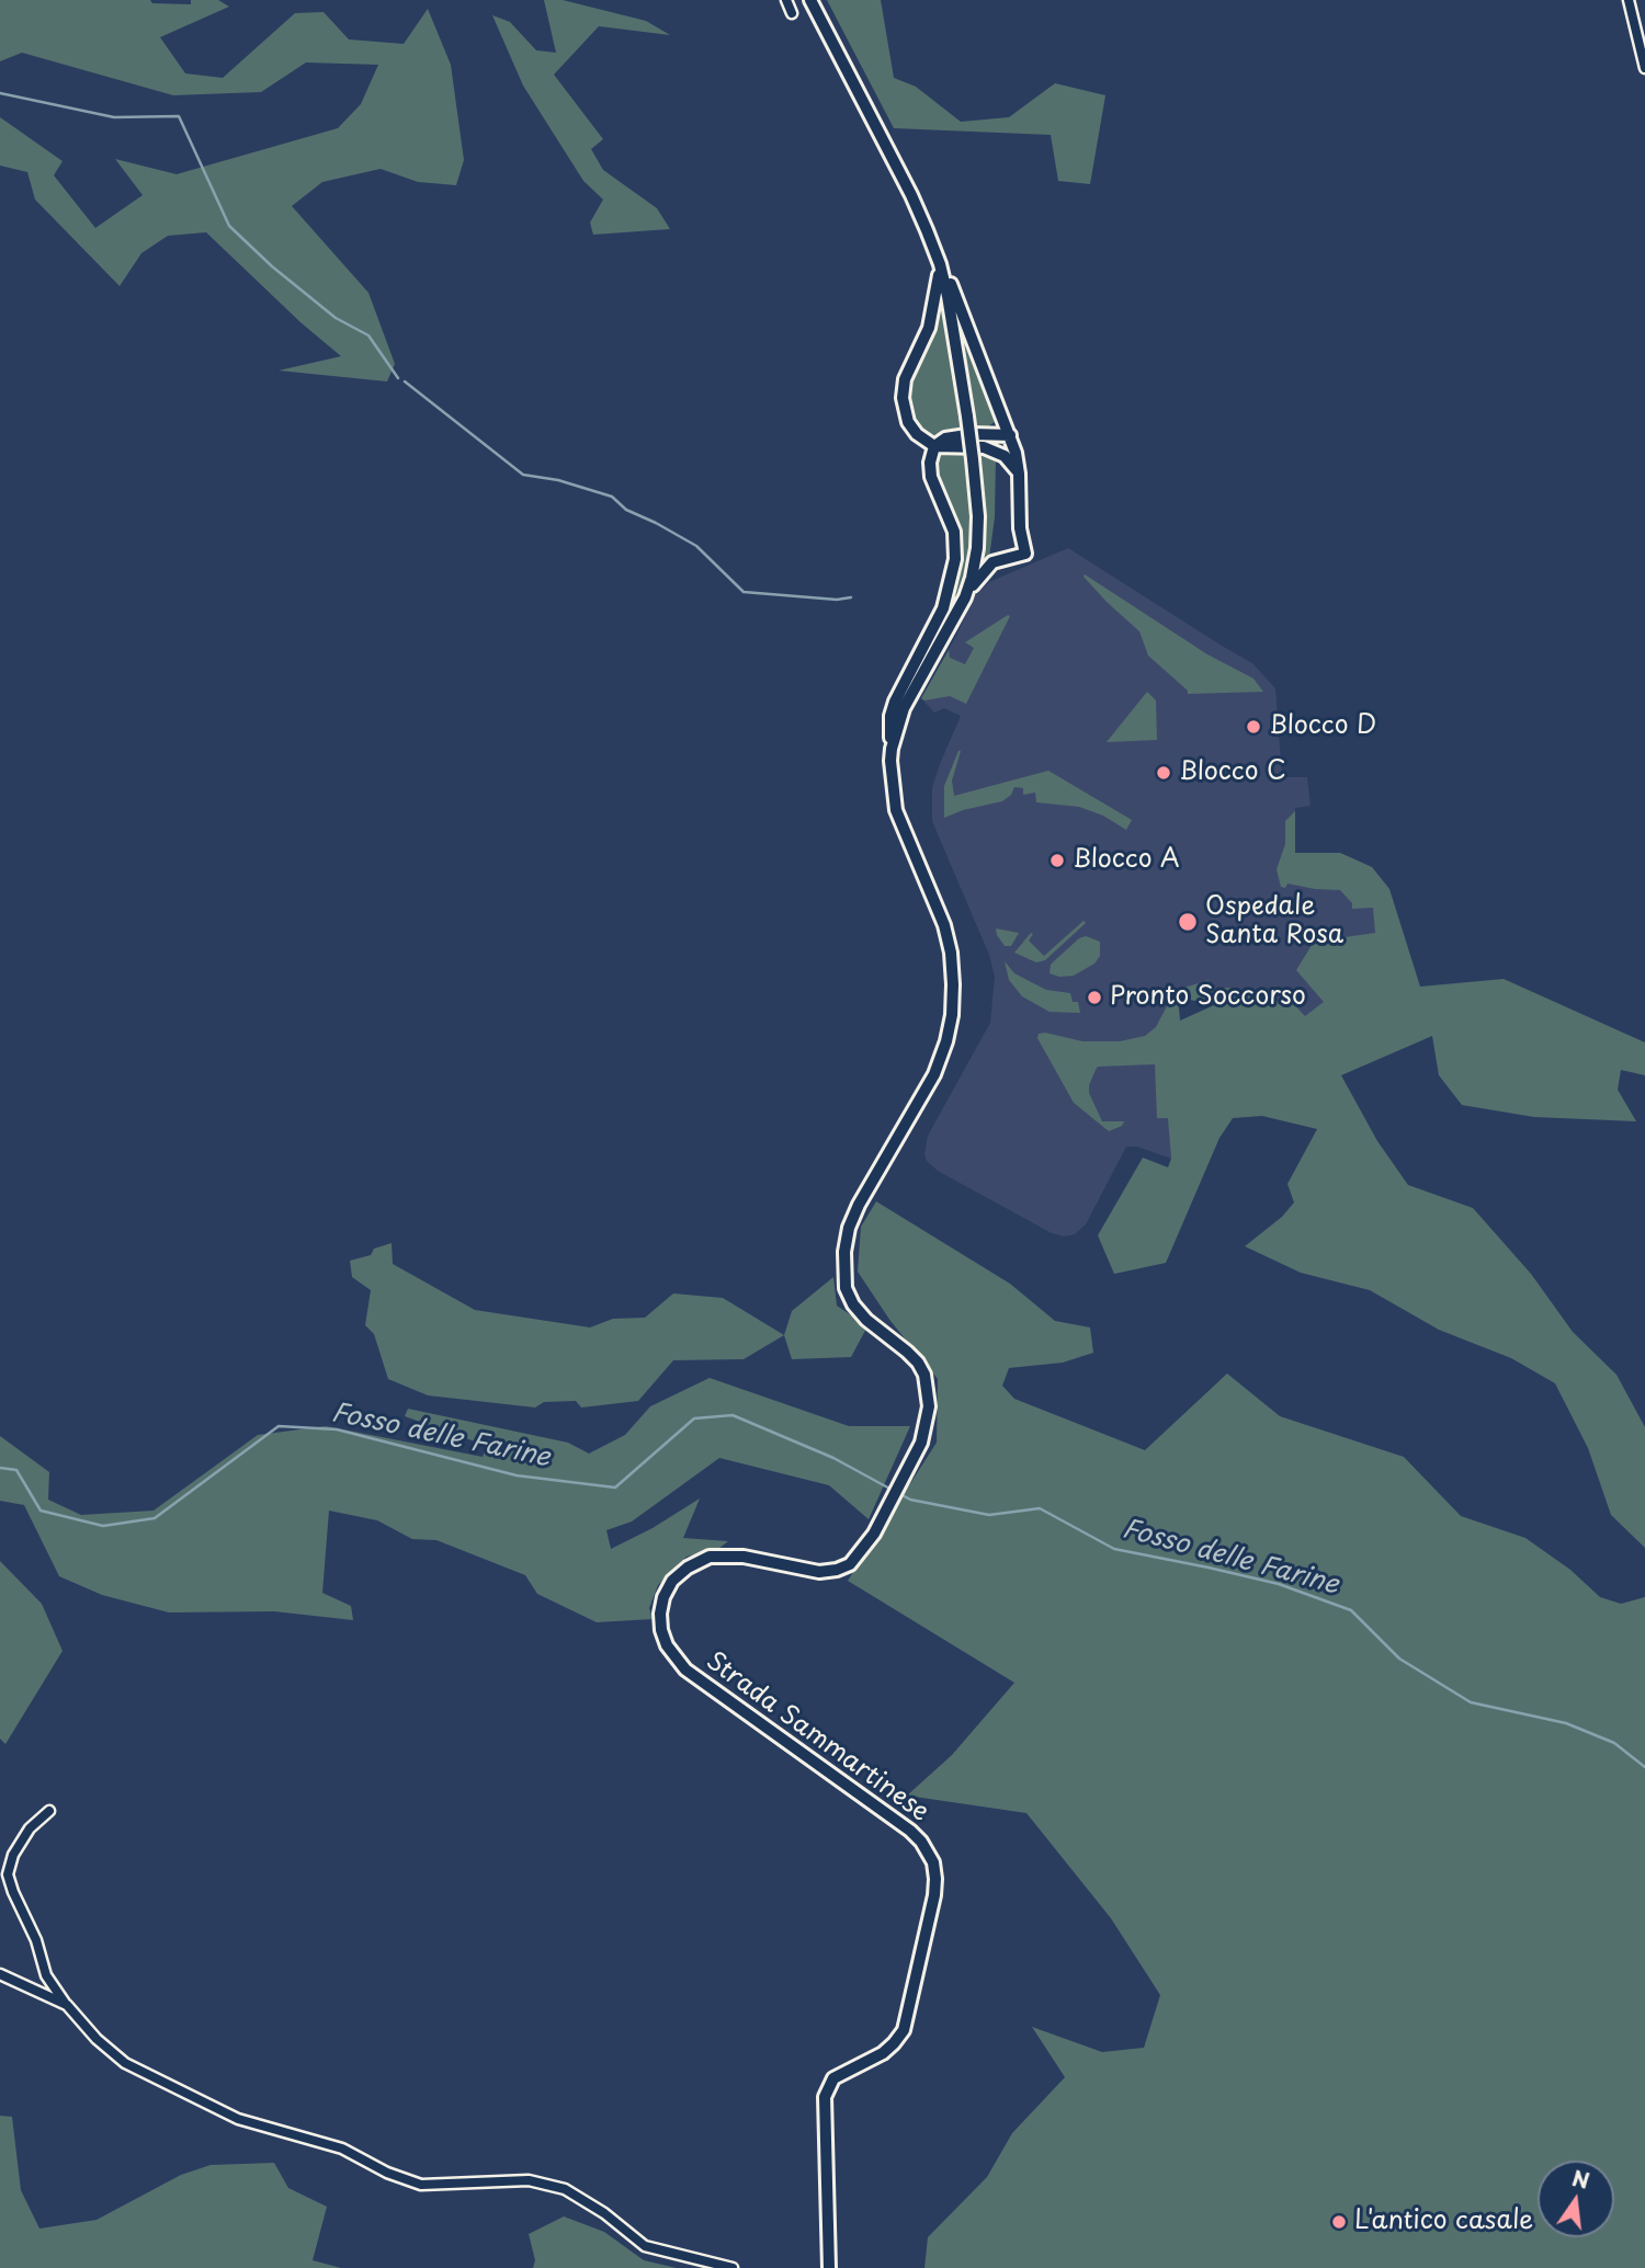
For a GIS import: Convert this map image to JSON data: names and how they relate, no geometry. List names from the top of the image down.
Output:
{
  "streets": {
    "main road": ["Strada Sammartinese"]
  },
  "water": ["Fosso delle Farine"],
  "places": [
    "Blocco D",
    "Blocco C",
    "Blocco A",
    "Ospedale Santa Rosa",
    "Pronto Soccorso",
    "L'antico casale"
  ],
  "north": "top"
}
